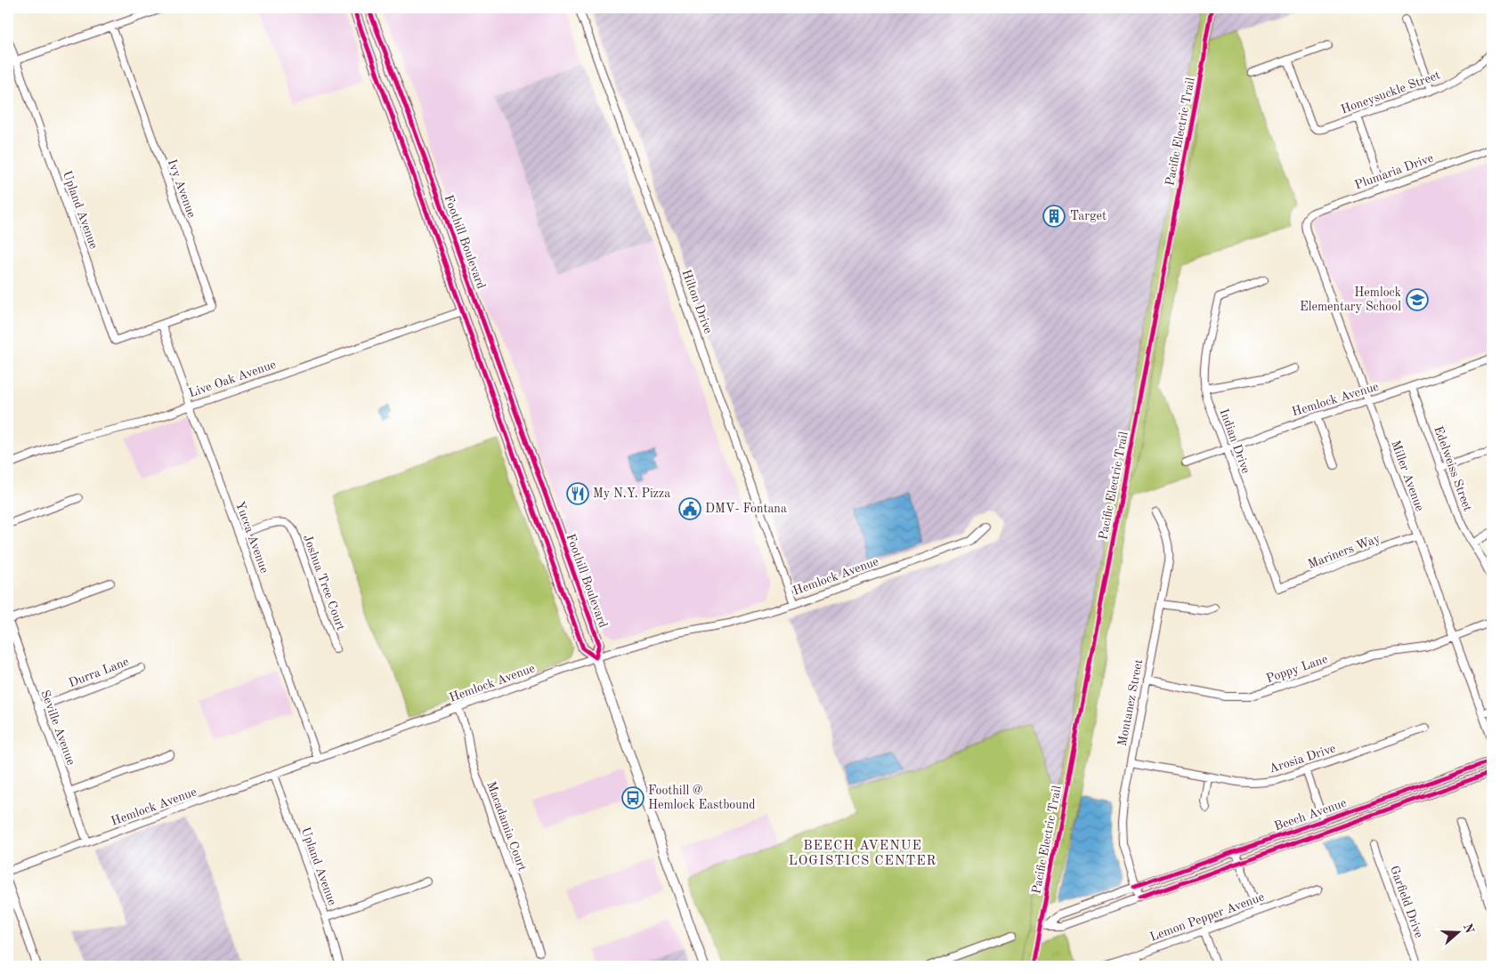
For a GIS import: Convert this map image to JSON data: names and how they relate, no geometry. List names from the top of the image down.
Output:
{
  "streets": {
    "main road": ["Foothill Boulevard"],
    "street": [
      "Honeysuckle Street",
      "Plumaria Drive",
      "Ivy Avenue",
      "Upland Avenue",
      "Hilton Drive",
      "Live Oak Avenue",
      "Hemlock Avenue",
      "Indian Drive",
      "Edelweiss Street",
      "Miller Avenue",
      "Yucca Avenue",
      "Mariners Way",
      "Joshua Tree Court",
      "Poppy Lane",
      "Durra Lane",
      "Montanez Street",
      "Seville Avenue",
      "Arosia Drive",
      "Beech Avenue",
      "Macadamia Court",
      "Garfield Drive",
      "Lemon Pepper Avenue"
    ],
    "cycle path": ["Pacific Electric Trail"]
  },
  "crossings": [
    ["Plumaria Drive", "Miller Avenue"],
    ["Ivy Avenue", "Upland Avenue"],
    ["Ivy Avenue", "Yucca Avenue"],
    ["Upland Avenue", "Hemlock Avenue"],
    ["Upland Avenue", "Yucca Avenue"],
    ["Foothill Boulevard", "Live Oak Avenue"],
    ["Foothill Boulevard", "Hemlock Avenue"],
    ["Hilton Drive", "Hemlock Avenue"],
    ["Live Oak Avenue", "Yucca Avenue"],
    ["Hemlock Avenue", "Indian Drive"],
    ["Hemlock Avenue", "Edelweiss Street"],
    ["Hemlock Avenue", "Miller Avenue"],
    ["Hemlock Avenue", "Yucca Avenue"],
    ["Hemlock Avenue", "Seville Avenue"],
    ["Hemlock Avenue", "Macadamia Court"],
    ["Indian Drive", "Mariners Way"],
    ["Miller Avenue", "Mariners Way"],
    ["Miller Avenue", "Poppy Lane"],
    ["Yucca Avenue", "Joshua Tree Court"],
    ["Poppy Lane", "Montanez Street"],
    ["Durra Lane", "Seville Avenue"],
    ["Montanez Street", "Arosia Drive"],
    ["Montanez Street", "Beech Avenue"]
  ],
  "districts": ["BEECH AVENUE LOGISTICS CENTER"],
  "places": {
    "building": ["Target"],
    "school or university": ["Hemlock Elementary School"],
    "restaurant": ["My N.Y. Pizza"],
    "public building": ["DMV- Fontana"],
    "bus stop": ["Foothill @ Hemlock Eastbound"]
  },
  "north": "right"
}
